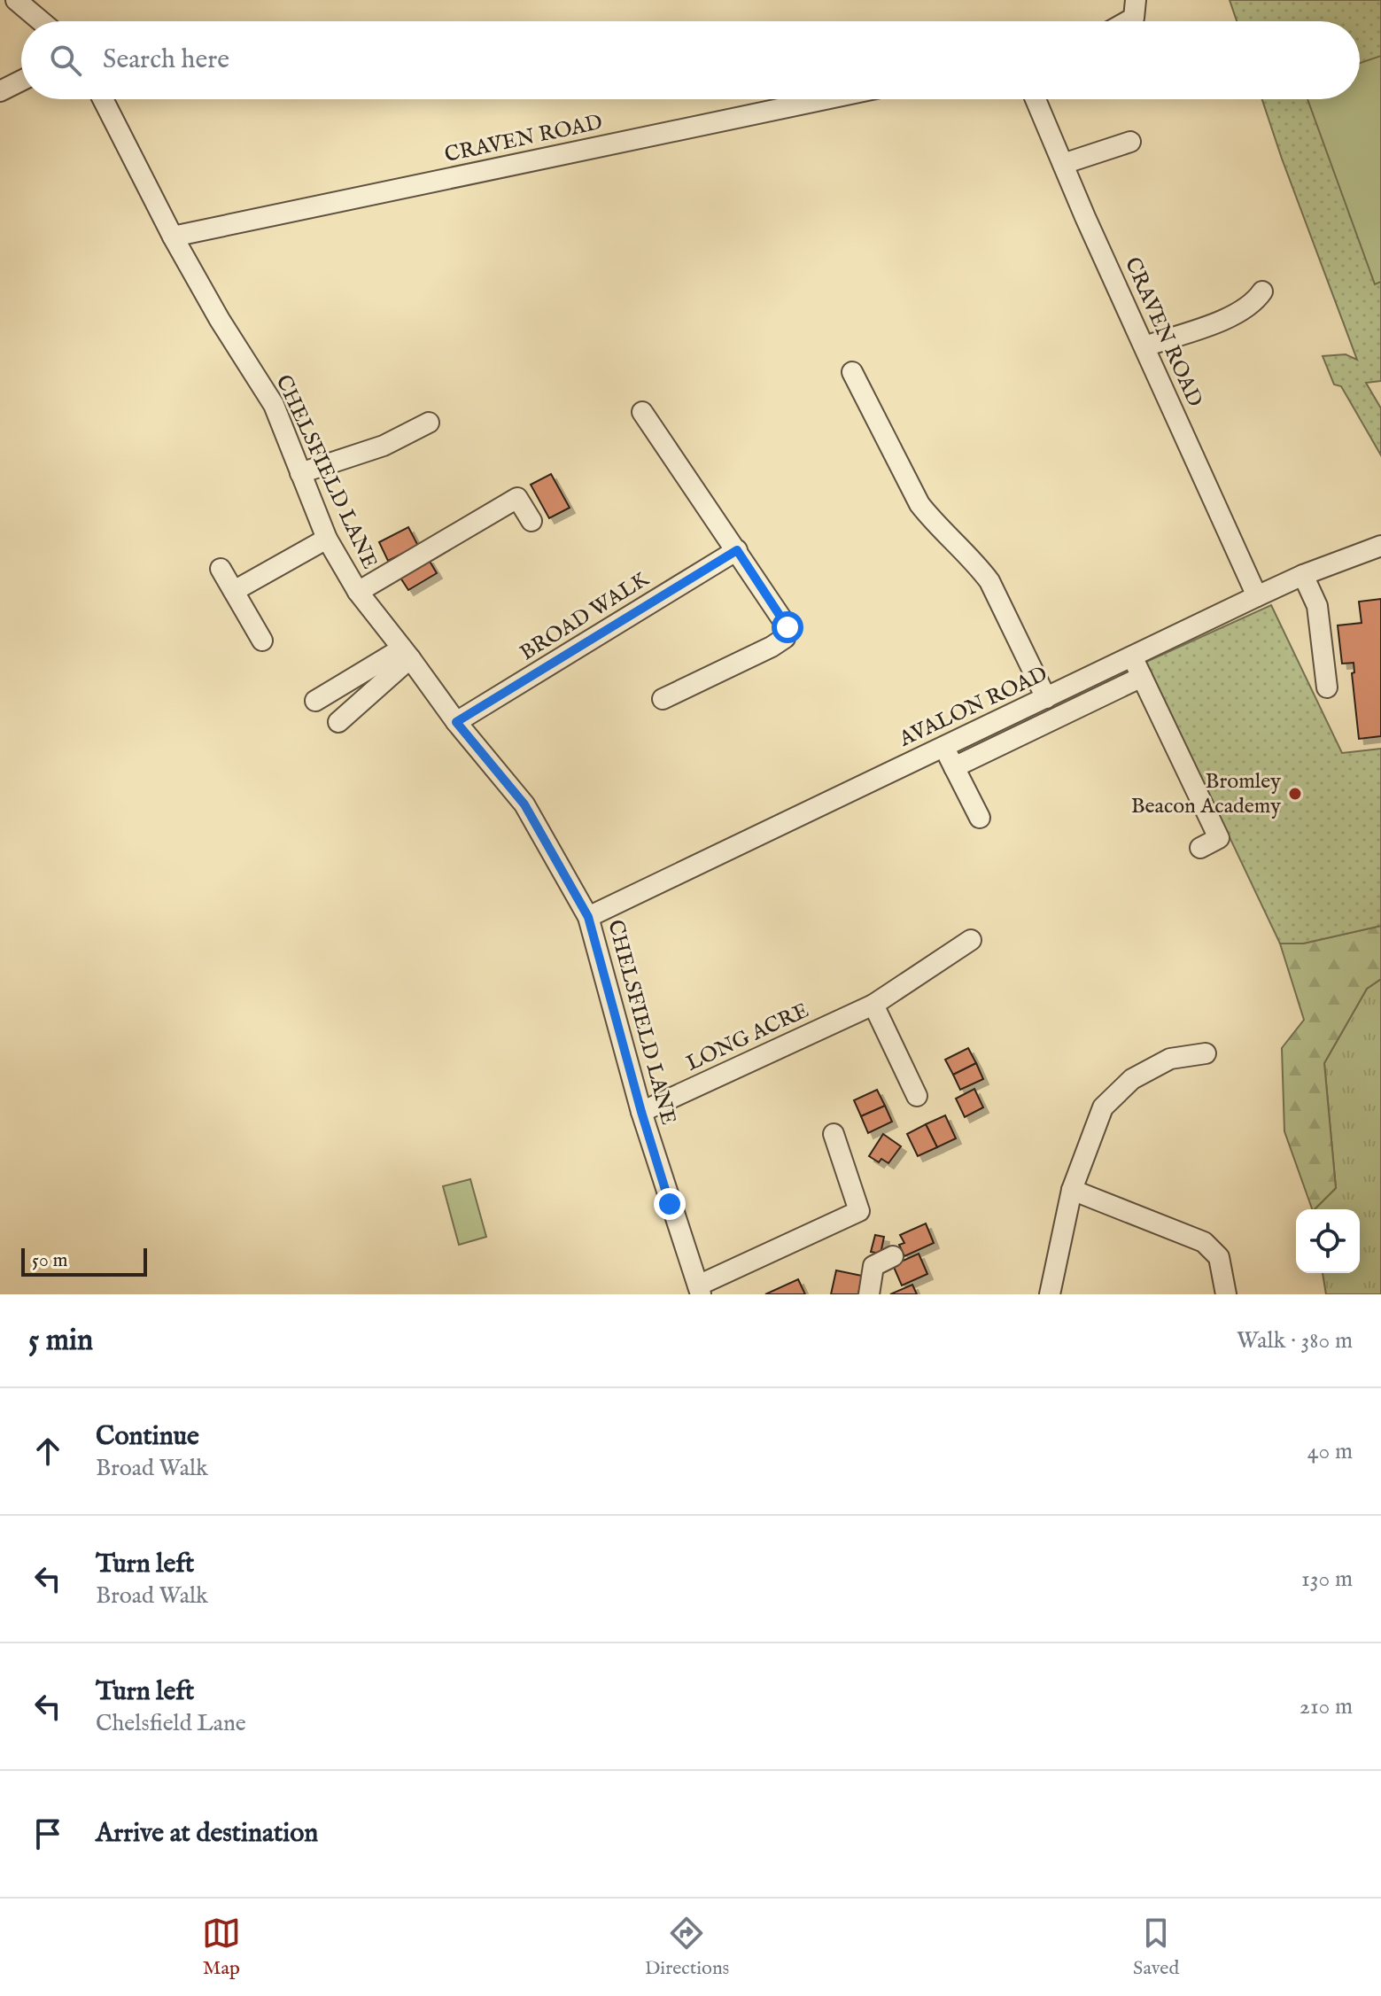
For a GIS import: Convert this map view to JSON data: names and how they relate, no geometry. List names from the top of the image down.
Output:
{
  "streets": {
    "street": [
      "CRAVEN ROAD",
      "CHELSFIELD LANE",
      "BROAD WALK",
      "AVALON ROAD",
      "LONG ACRE"
    ]
  },
  "crossings": [
    ["CRAVEN ROAD", "CHELSFIELD LANE"],
    ["CRAVEN ROAD", "AVALON ROAD"],
    ["CHELSFIELD LANE", "BROAD WALK"],
    ["CHELSFIELD LANE", "AVALON ROAD"],
    ["CHELSFIELD LANE", "LONG ACRE"]
  ],
  "places": ["Bromley Beacon Academy"],
  "scale_bar": "50 m",
  "page": {
    "search": "Search here",
    "scale": "50 m",
    "heading": ["5 min", "Walk · 380 m"],
    "list": [
      ["Continue", "Broad Walk", "40 m"],
      ["Turn left", "Broad Walk", "130 m"],
      ["Turn left", "Chelsfield Lane", "210 m"],
      "Arrive at destination"
    ],
    "nav": ["Map", "Directions", "Saved"]
  }
}
